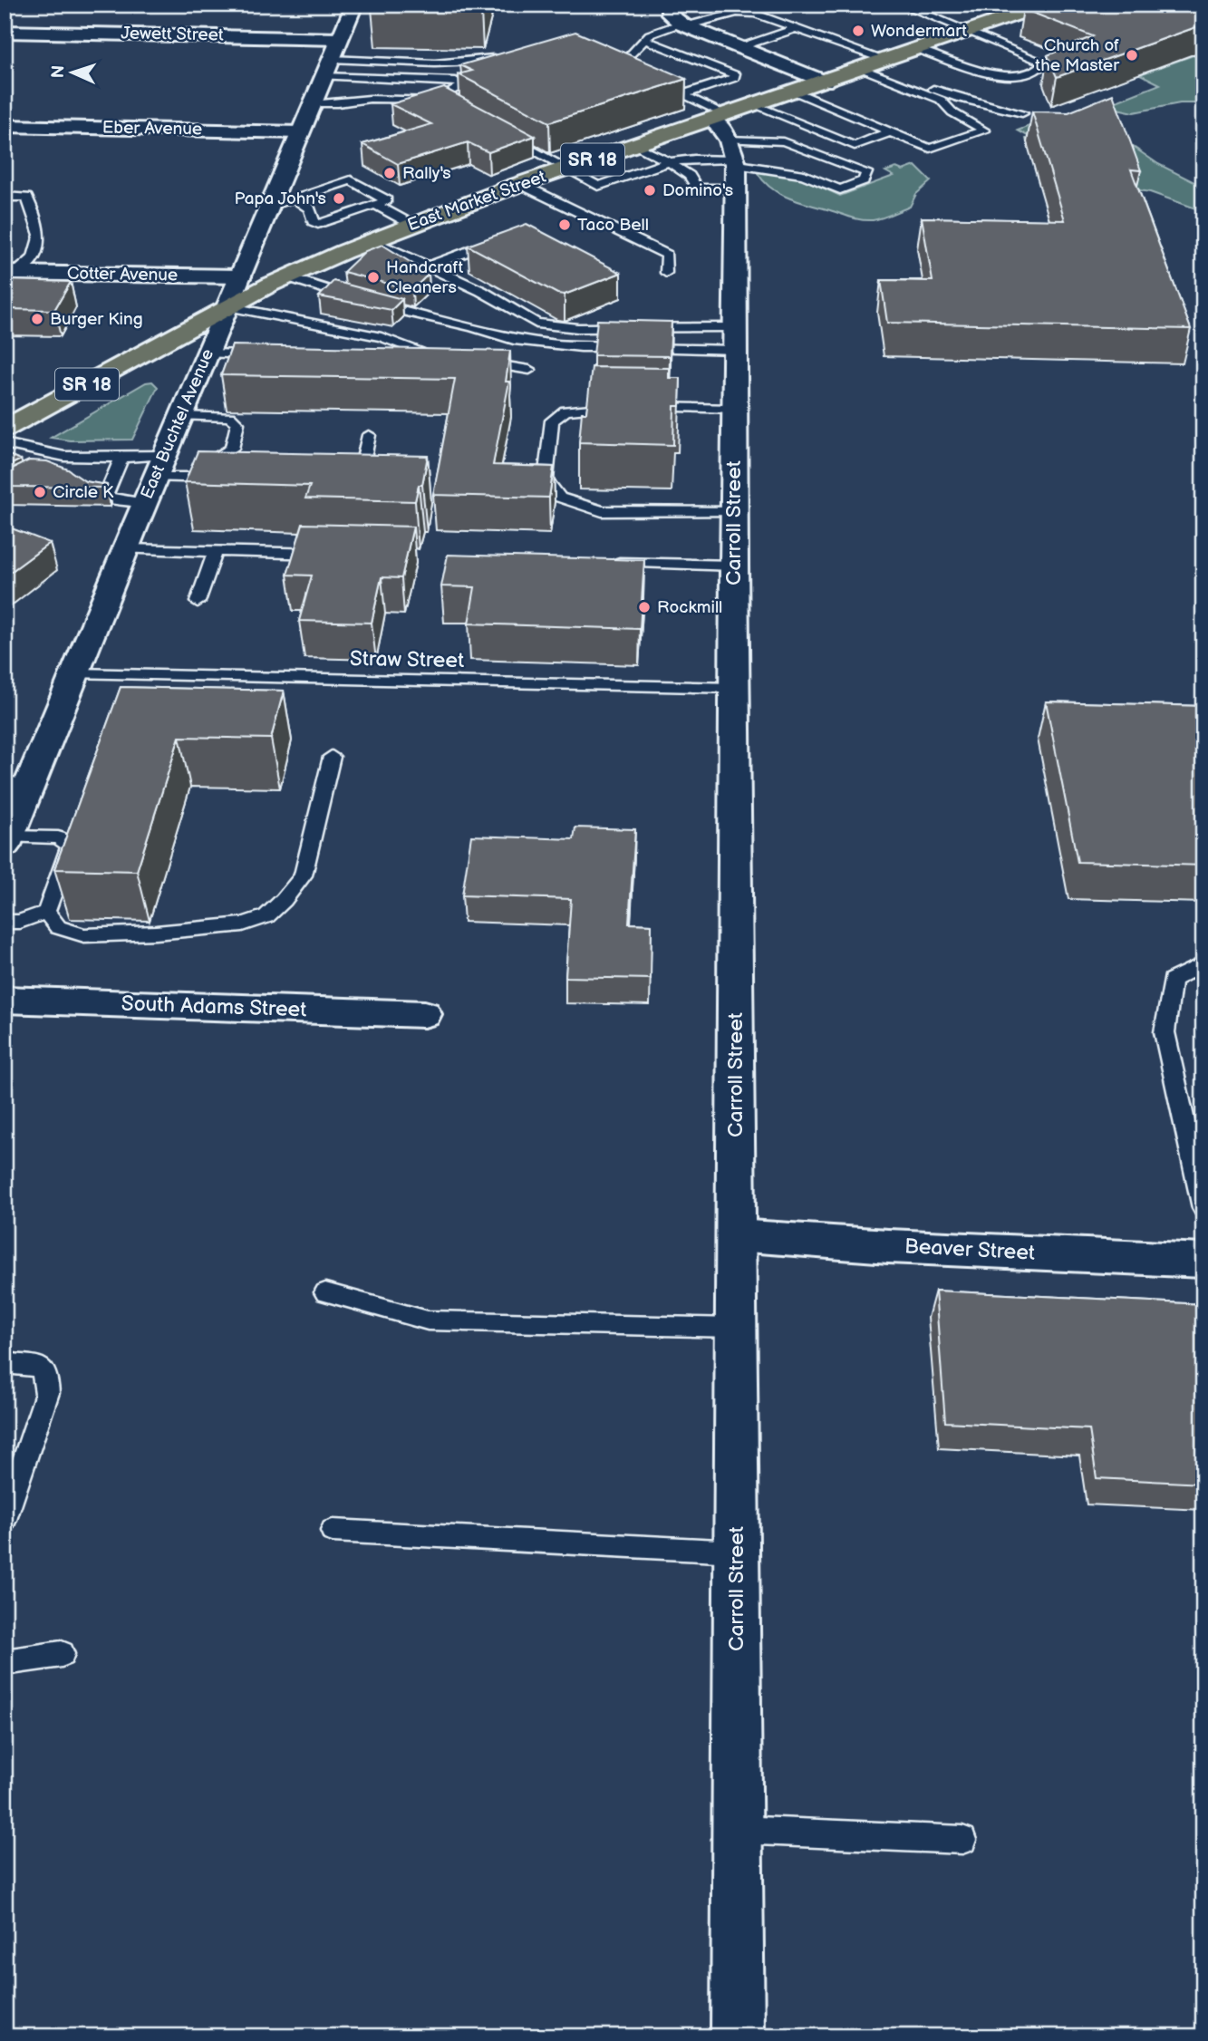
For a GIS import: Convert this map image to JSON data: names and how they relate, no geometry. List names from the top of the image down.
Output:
{
  "streets": {
    "main road": ["SR 18", "East Market Street"],
    "street": [
      "Jewett Street",
      "Eber Avenue",
      "Cotter Avenue",
      "East Buchtel Avenue",
      "Carroll Street",
      "South Adams Street",
      "Beaver Street"
    ],
    "lane": ["Straw Street"]
  },
  "crossings": [
    ["Jewett Street", "East Buchtel Avenue"],
    ["Eber Avenue", "East Buchtel Avenue"],
    ["East Market Street", "East Buchtel Avenue"],
    ["East Market Street", "Carroll Street"],
    ["Cotter Avenue", "East Buchtel Avenue"],
    ["East Buchtel Avenue", "Straw Street"],
    ["Carroll Street", "Straw Street"],
    ["Carroll Street", "Beaver Street"]
  ],
  "places": [
    "Wondermart",
    "Church of the Master",
    "Rally's",
    "Domino's",
    "Papa John's",
    "Taco Bell",
    "Handcraft Cleaners",
    "Burger King",
    "Circle K",
    "Rockmill"
  ],
  "north": "left"
}
